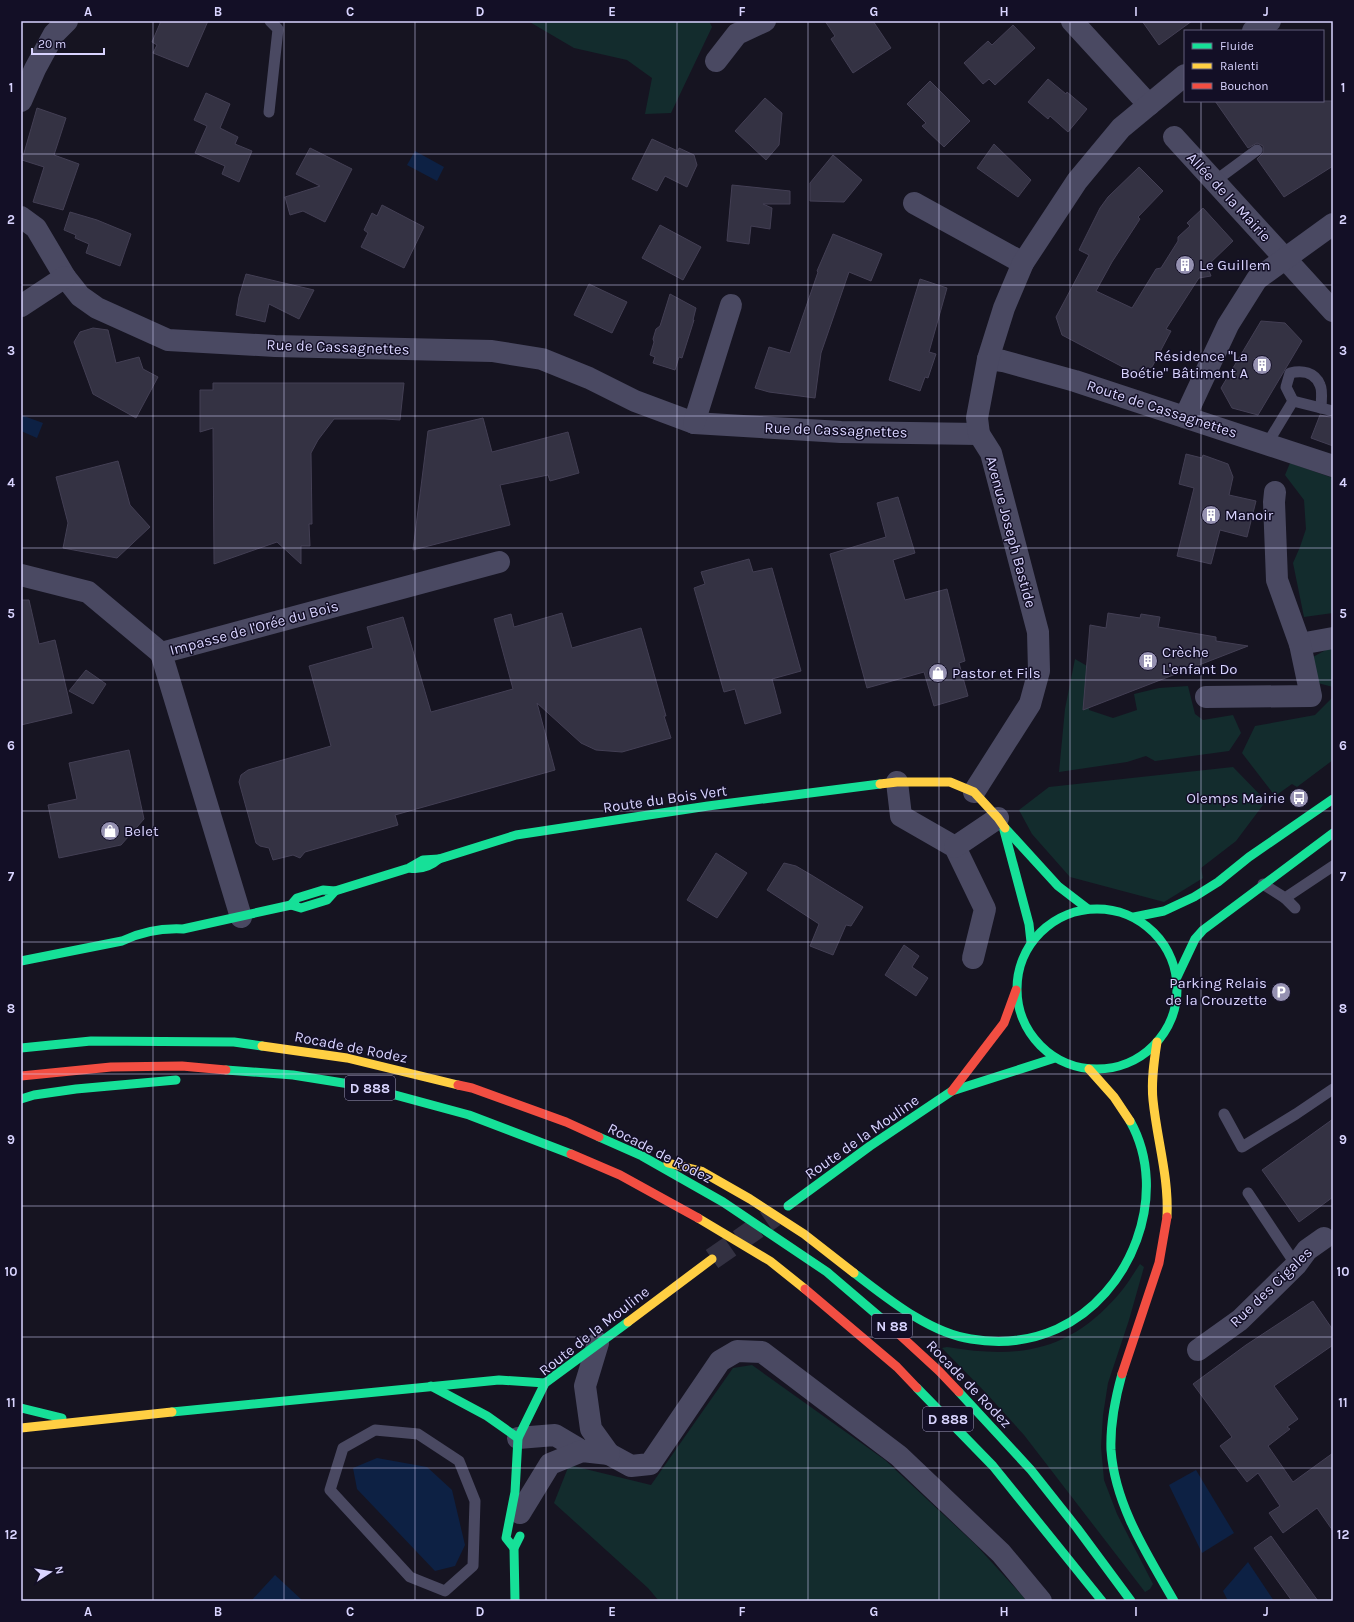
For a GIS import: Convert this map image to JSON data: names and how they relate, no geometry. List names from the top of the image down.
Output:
{
  "streets": {
    "main road": [
      "Route du Bois Vert",
      "Rocade de Rodez",
      "D 888",
      "Route de la Mouline",
      "N 88"
    ],
    "street": [
      "Allée de la Mairie",
      "Rue de Cassagnettes",
      "Route de Cassagnettes",
      "Avenue Joseph Bastide",
      "Impasse de l'Orée du Bois",
      "Rue des Cigales"
    ]
  },
  "crossings": [
    ["Rue de Cassagnettes", "Avenue Joseph Bastide"],
    ["Route de Cassagnettes", "Avenue Joseph Bastide"],
    ["Avenue Joseph Bastide", "Route du Bois Vert"],
    ["Impasse de l'Orée du Bois", "Route du Bois Vert"]
  ],
  "places": {
    "building": [
      "Le Guillem",
      "Résidence \"La Boétie\" Bâtiment A",
      "Manoir",
      "Crèche L'enfant Do"
    ],
    "shop": ["Pastor et Fils", "Belet"],
    "bus stop": ["Olemps Mairie"],
    "parking": ["Parking Relais de la Crouzette"]
  },
  "legend": ["Fluide", "Ralenti", "Bouchon"],
  "scale_bar": "20 m",
  "north": "right",
  "grid": {
    "columns": [
      "A",
      "B",
      "C",
      "D",
      "E",
      "F",
      "G",
      "H",
      "I",
      "J"
    ],
    "rows": [
      "1",
      "2",
      "3",
      "4",
      "5",
      "6",
      "7",
      "8",
      "9",
      "10",
      "11",
      "12"
    ]
  }
}
